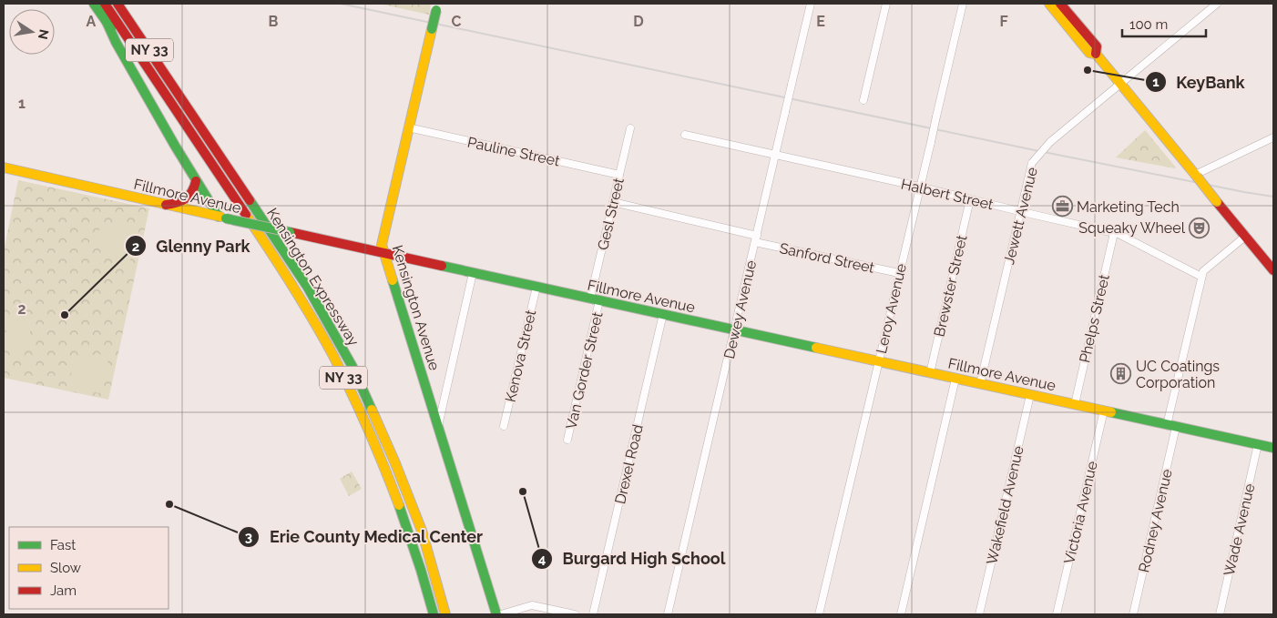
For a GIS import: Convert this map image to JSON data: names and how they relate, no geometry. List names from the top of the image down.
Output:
{
  "streets": {
    "main road": [
      "NY 33",
      "Fillmore Avenue",
      "Kensington Expressway",
      "Kensington Avenue"
    ],
    "street": [
      "Pauline Street",
      "Halbert Street",
      "Gesl Street",
      "Jewett Avenue",
      "Sanford Street",
      "Brewster Street",
      "Leroy Avenue",
      "Dewey Avenue",
      "Phelps Street",
      "Kenova Street",
      "Van Gorder Street",
      "Drexel Road",
      "Wakefield Avenue",
      "Victoria Avenue",
      "Rodney Avenue",
      "Wade Avenue"
    ]
  },
  "crossings": [
    ["Pauline Street", "Gesl Street"],
    ["Pauline Street", "Kensington Avenue"],
    ["Halbert Street", "Jewett Avenue"],
    ["Halbert Street", "Brewster Street"],
    ["Halbert Street", "Leroy Avenue"],
    ["Halbert Street", "Dewey Avenue"],
    ["Halbert Street", "Phelps Street"],
    ["Halbert Street", "Rodney Avenue"],
    ["Fillmore Avenue", "Gesl Street"],
    ["Fillmore Avenue", "Jewett Avenue"],
    ["Fillmore Avenue", "Brewster Street"],
    ["Fillmore Avenue", "Kensington Avenue"],
    ["Fillmore Avenue", "Leroy Avenue"],
    ["Fillmore Avenue", "Dewey Avenue"],
    ["Fillmore Avenue", "Phelps Street"],
    ["Fillmore Avenue", "Kenova Street"],
    ["Fillmore Avenue", "Van Gorder Street"],
    ["Fillmore Avenue", "Drexel Road"],
    ["Fillmore Avenue", "Wakefield Avenue"],
    ["Fillmore Avenue", "Victoria Avenue"],
    ["Fillmore Avenue", "Rodney Avenue"],
    ["Fillmore Avenue", "Wade Avenue"],
    ["Gesl Street", "Sanford Street"],
    ["Gesl Street", "Van Gorder Street"],
    ["Sanford Street", "Leroy Avenue"],
    ["Sanford Street", "Dewey Avenue"]
  ],
  "places": {
    "other": [
      "KeyBank",
      "Glenny Park",
      "Burgard High School",
      "Erie County Medical Center"
    ],
    "office": ["Marketing Tech"],
    "theatre": ["Squeaky Wheel"],
    "building": ["UC Coatings Corporation"]
  },
  "legend": ["Fast", "Slow", "Jam"],
  "scale_bar": "100 m",
  "north": "right",
  "grid": {
    "columns": [
      "A",
      "B",
      "C",
      "D",
      "E",
      "F"
    ],
    "rows": ["1", "2"]
  }
}
